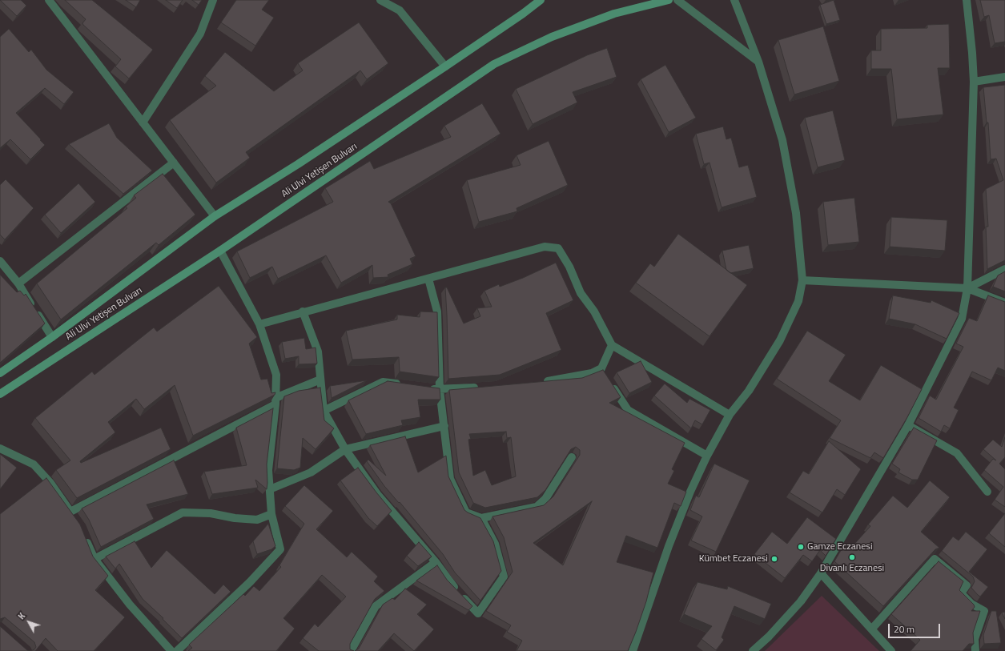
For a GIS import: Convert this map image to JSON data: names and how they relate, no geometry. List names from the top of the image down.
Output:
{
  "streets": {
    "main road": ["Ali Ulvi Yetişen Bulvarı"]
  },
  "places": ["Gamze Eczanesi", "Divanlı Eczanesi", "Kümbet Eczanesi"],
  "scale_bar": "20 m",
  "north": "top left"
}
